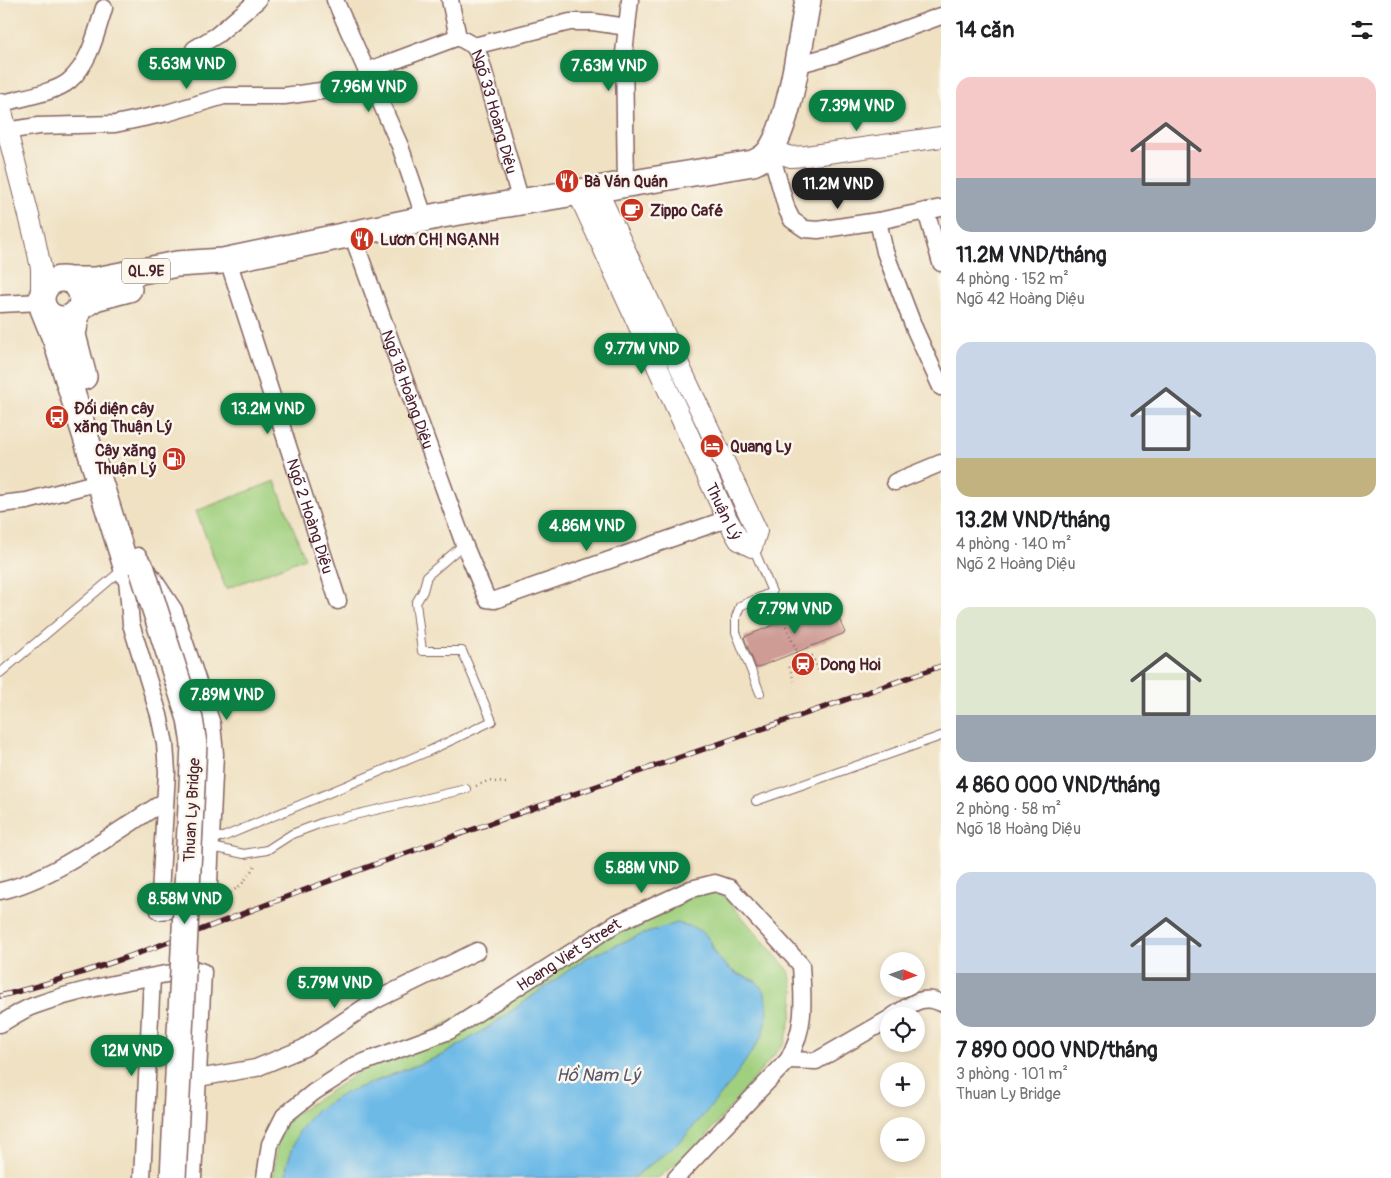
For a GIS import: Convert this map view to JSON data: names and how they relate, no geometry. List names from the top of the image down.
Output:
{
  "streets": {
    "main road": ["QL.9E", "Thuan Ly Bridge"],
    "street": [
      "Ngõ 33 Hoàng Diệu",
      "Ngõ 18 Hoàng Diệu",
      "Thuận Lý",
      "Ngõ 2 Hoàng Diệu",
      "Hoang Viet Street"
    ]
  },
  "crossings": [
    ["Ngõ 33 Hoàng Diệu", "QL.9E"],
    ["QL.9E", "Ngõ 18 Hoàng Diệu"],
    ["QL.9E", "Thuận Lý"],
    ["QL.9E", "Ngõ 2 Hoàng Diệu"],
    ["Ngõ 18 Hoàng Diệu", "Thuận Lý"]
  ],
  "water": ["Hồ Nam Lý"],
  "places": {
    "restaurant": ["Bà Ván Quán", "Lươn CHỊ NGẠNH"],
    "cafe": ["Zippo Café"],
    "bus stop": ["Đối diện cây xăng Thuận Lý"],
    "hotel": ["Quang Ly"],
    "fuel station": ["Cây xăng Thuận Lý"],
    "station": ["Dong Hoi"]
  },
  "north": "right",
  "page": {
    "heading": "14 căn",
    "price": [
      "5.63M VND",
      "7.63M VND",
      "7.96M VND",
      "7.39M VND",
      "11.2M VND",
      "9.77M VND",
      "13.2M VND",
      "4.86M VND",
      "7.79M VND",
      "7.89M VND",
      "5.88M VND",
      "8.58M VND",
      "5.79M VND",
      "12M VND"
    ],
    "list": [
      {
        "name": "11.2M VND/tháng",
        "note": "4 phòng · 152 m² · Ngõ 42 Hoàng Diệu"
      },
      {
        "name": "13.2M VND/tháng",
        "note": "4 phòng · 140 m² · Ngõ 2 Hoàng Diệu"
      },
      {
        "name": "4 860 000 VND/tháng",
        "note": "2 phòng · 58 m² · Ngõ 18 Hoàng Diệu"
      },
      {
        "name": "7 890 000 VND/tháng",
        "note": "3 phòng · 101 m² · Thuan Ly Bridge"
      }
    ],
    "map_buttons": ["+", "−"]
  }
}
